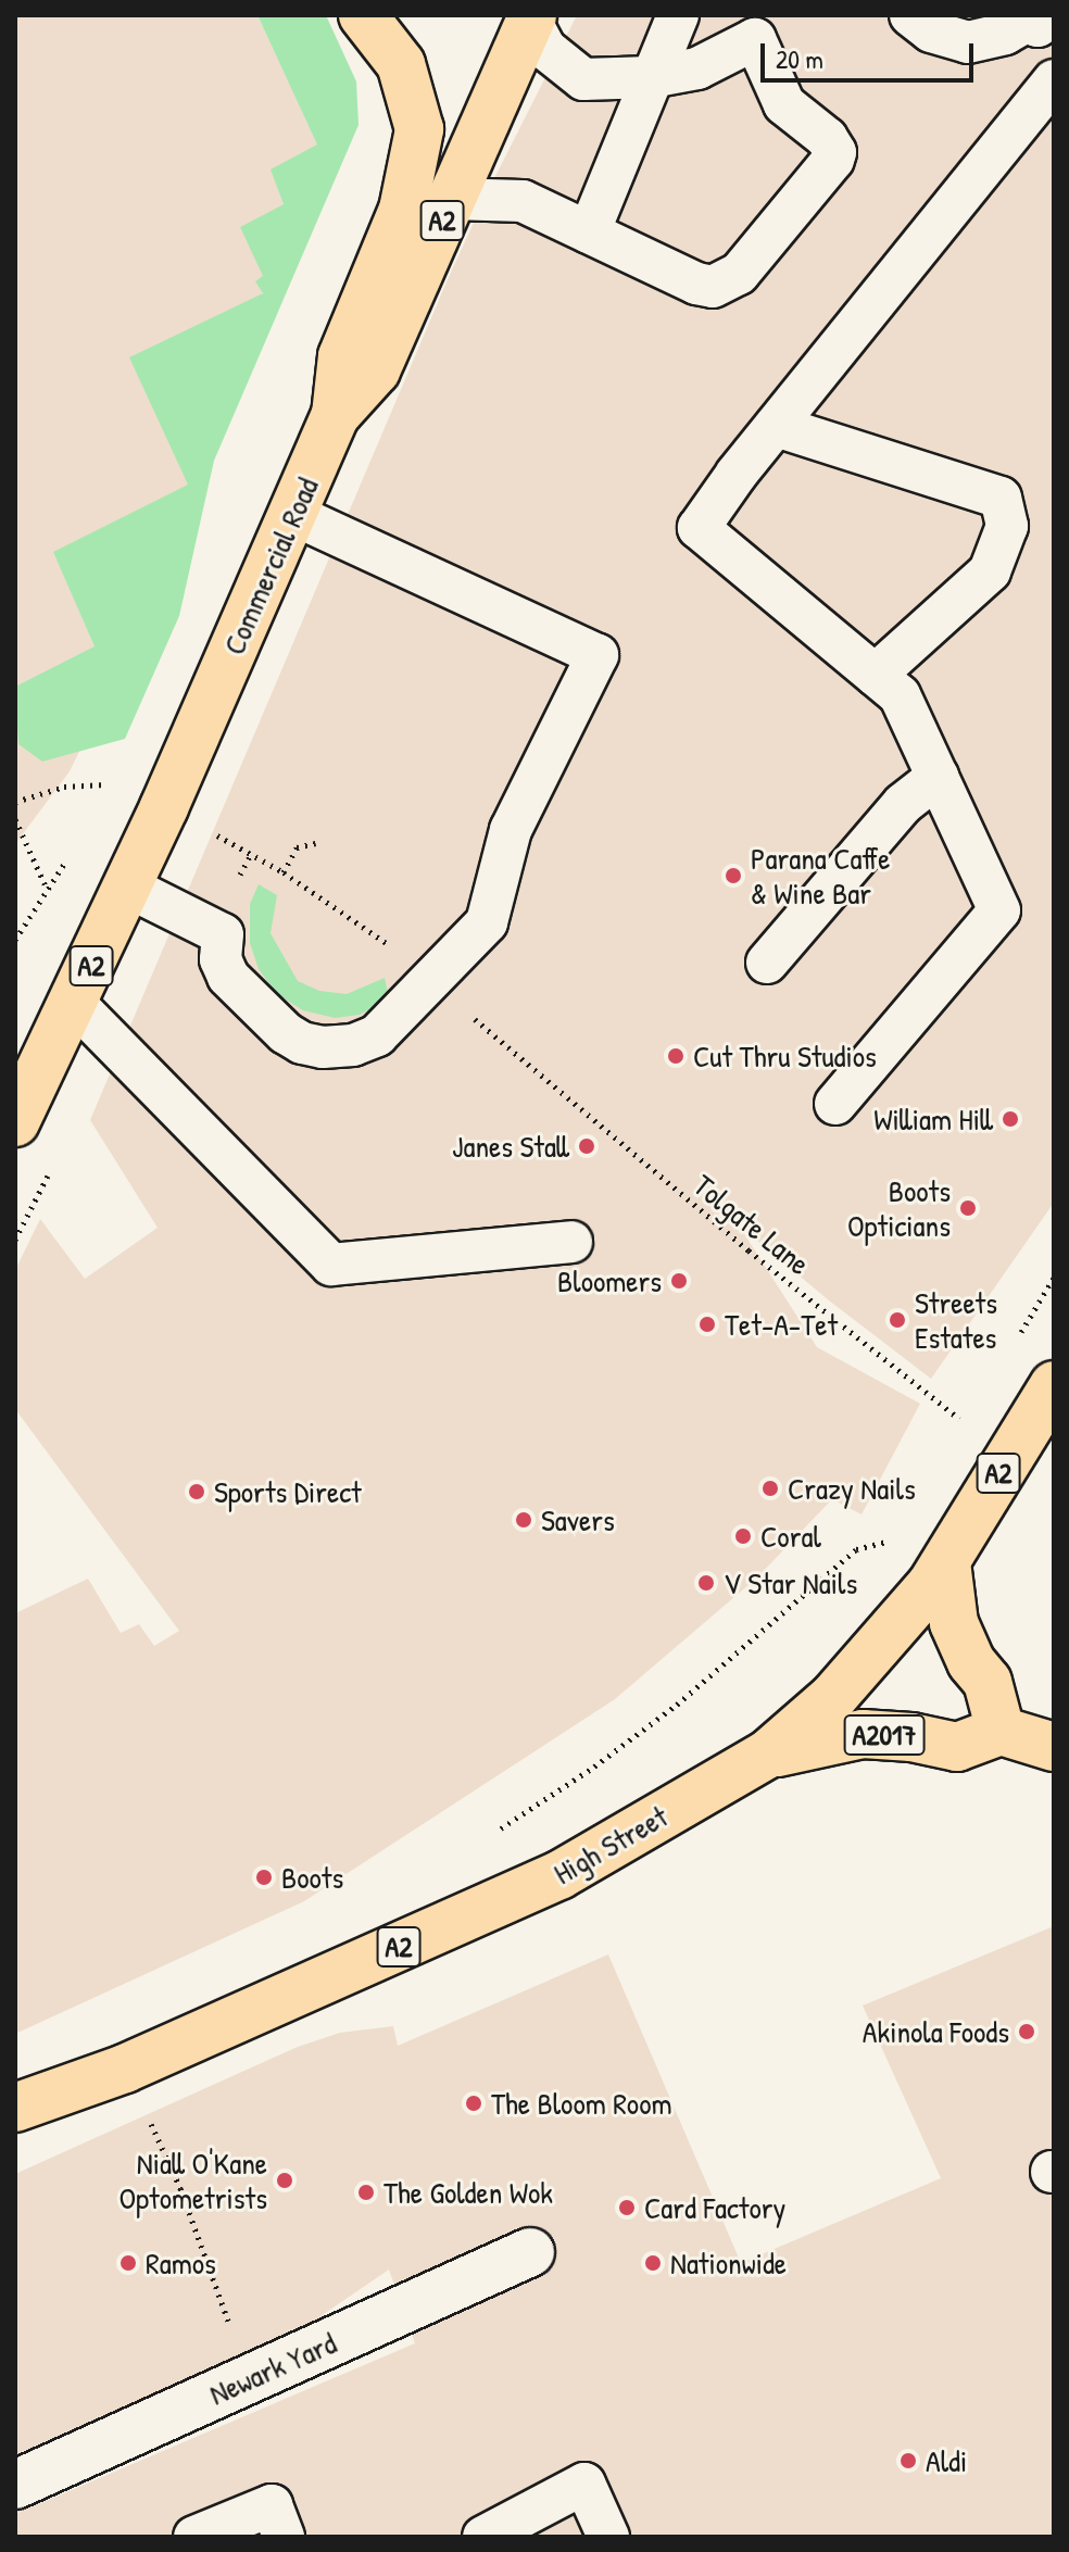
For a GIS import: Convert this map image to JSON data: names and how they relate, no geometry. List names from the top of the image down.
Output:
{
  "streets": {
    "main road": [
      "A2",
      "Commercial Road",
      "A2017",
      "High Street"
    ],
    "street": ["Newark Yard"],
    "path": ["Tolgate Lane"]
  },
  "crossings": [
    ["Commercial Road", "Tolgate Lane"],
    ["Tolgate Lane", "High Street"],
    ["A2017", "High Street"]
  ],
  "places": [
    "Parana Caffe & Wine Bar",
    "Cut Thru Studios",
    "William Hill",
    "Janes Stall",
    "Boots Opticians",
    "Bloomers",
    "Streets Estates",
    "Tet-A-Tet",
    "Crazy Nails",
    "Sports Direct",
    "Savers",
    "Coral",
    "V Star Nails",
    "Boots",
    "Akinola Foods",
    "The Bloom Room",
    "Niall O'Kane Optometrists",
    "The Golden Wok",
    "Card Factory",
    "Ramos",
    "Nationwide",
    "Aldi"
  ],
  "scale_bar": "20 m"
}
